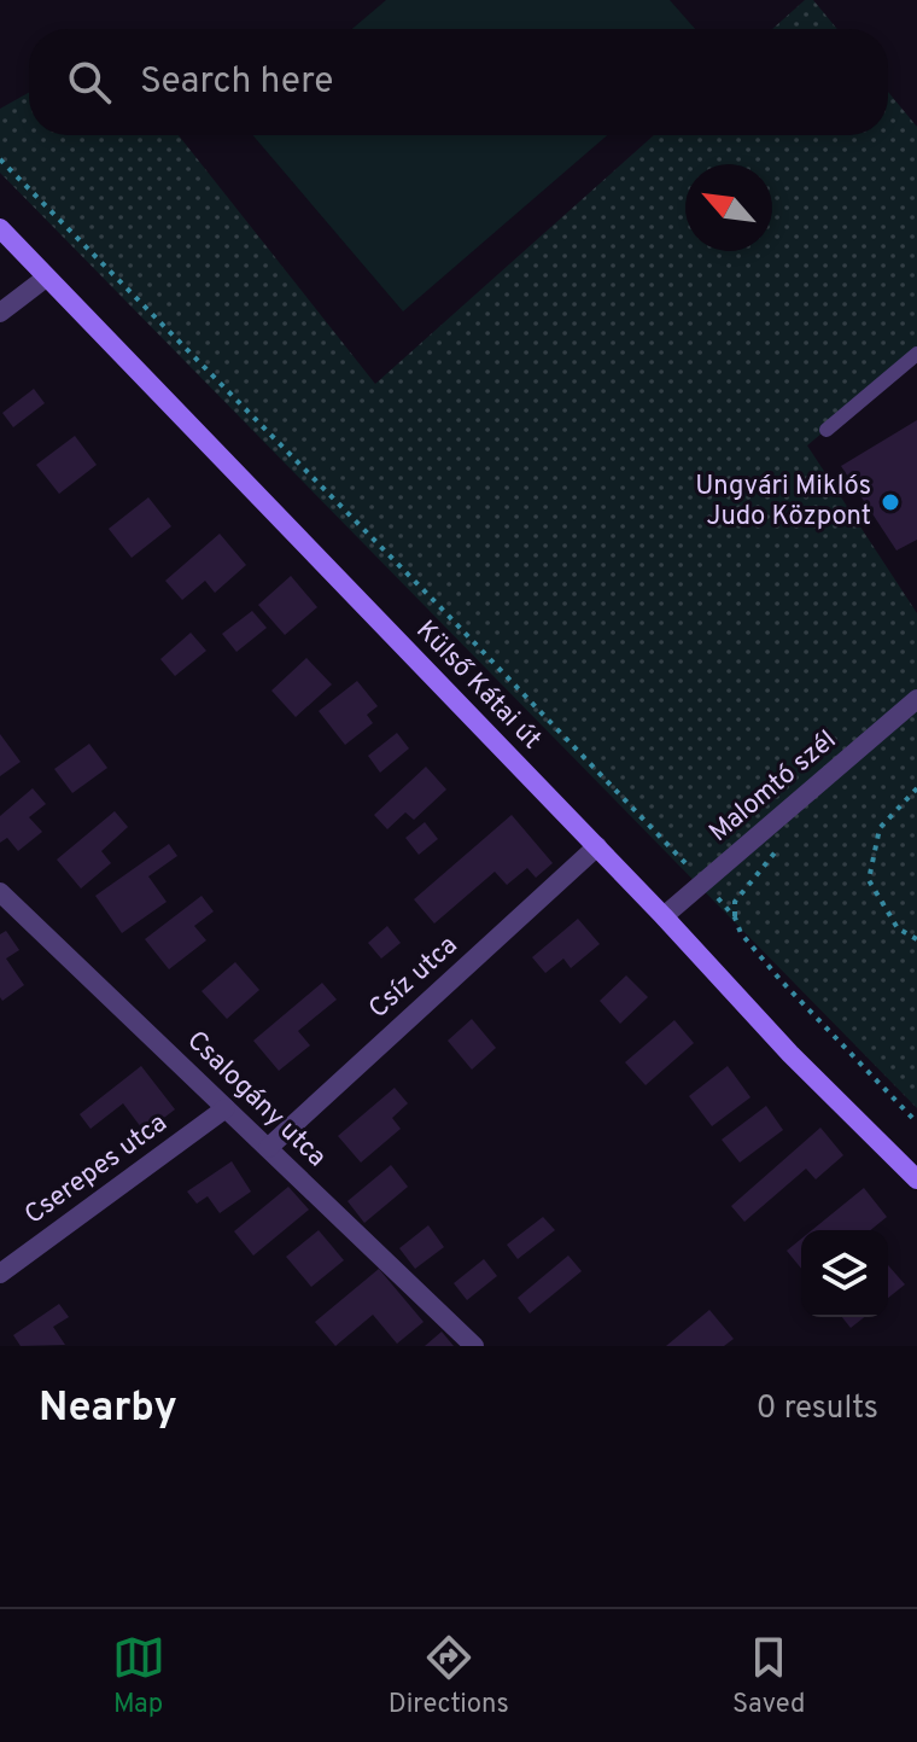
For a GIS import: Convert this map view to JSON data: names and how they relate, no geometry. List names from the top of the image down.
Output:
{
  "streets": {
    "main road": ["Külső Kátai út"],
    "street": [
      "Malomtó szél",
      "Csíz utca",
      "Csalogány utca",
      "Cserepes utca"
    ]
  },
  "crossings": [
    ["Külső Kátai út", "Malomtó szél"],
    ["Külső Kátai út", "Csíz utca"],
    ["Csíz utca", "Csalogány utca"],
    ["Csalogány utca", "Cserepes utca"]
  ],
  "places": ["Ungvári Miklós Judo Központ"],
  "north": "top left",
  "page": {
    "search": "Search here",
    "heading": ["Nearby", "0 results"],
    "nav": ["Map", "Directions", "Saved"]
  }
}
